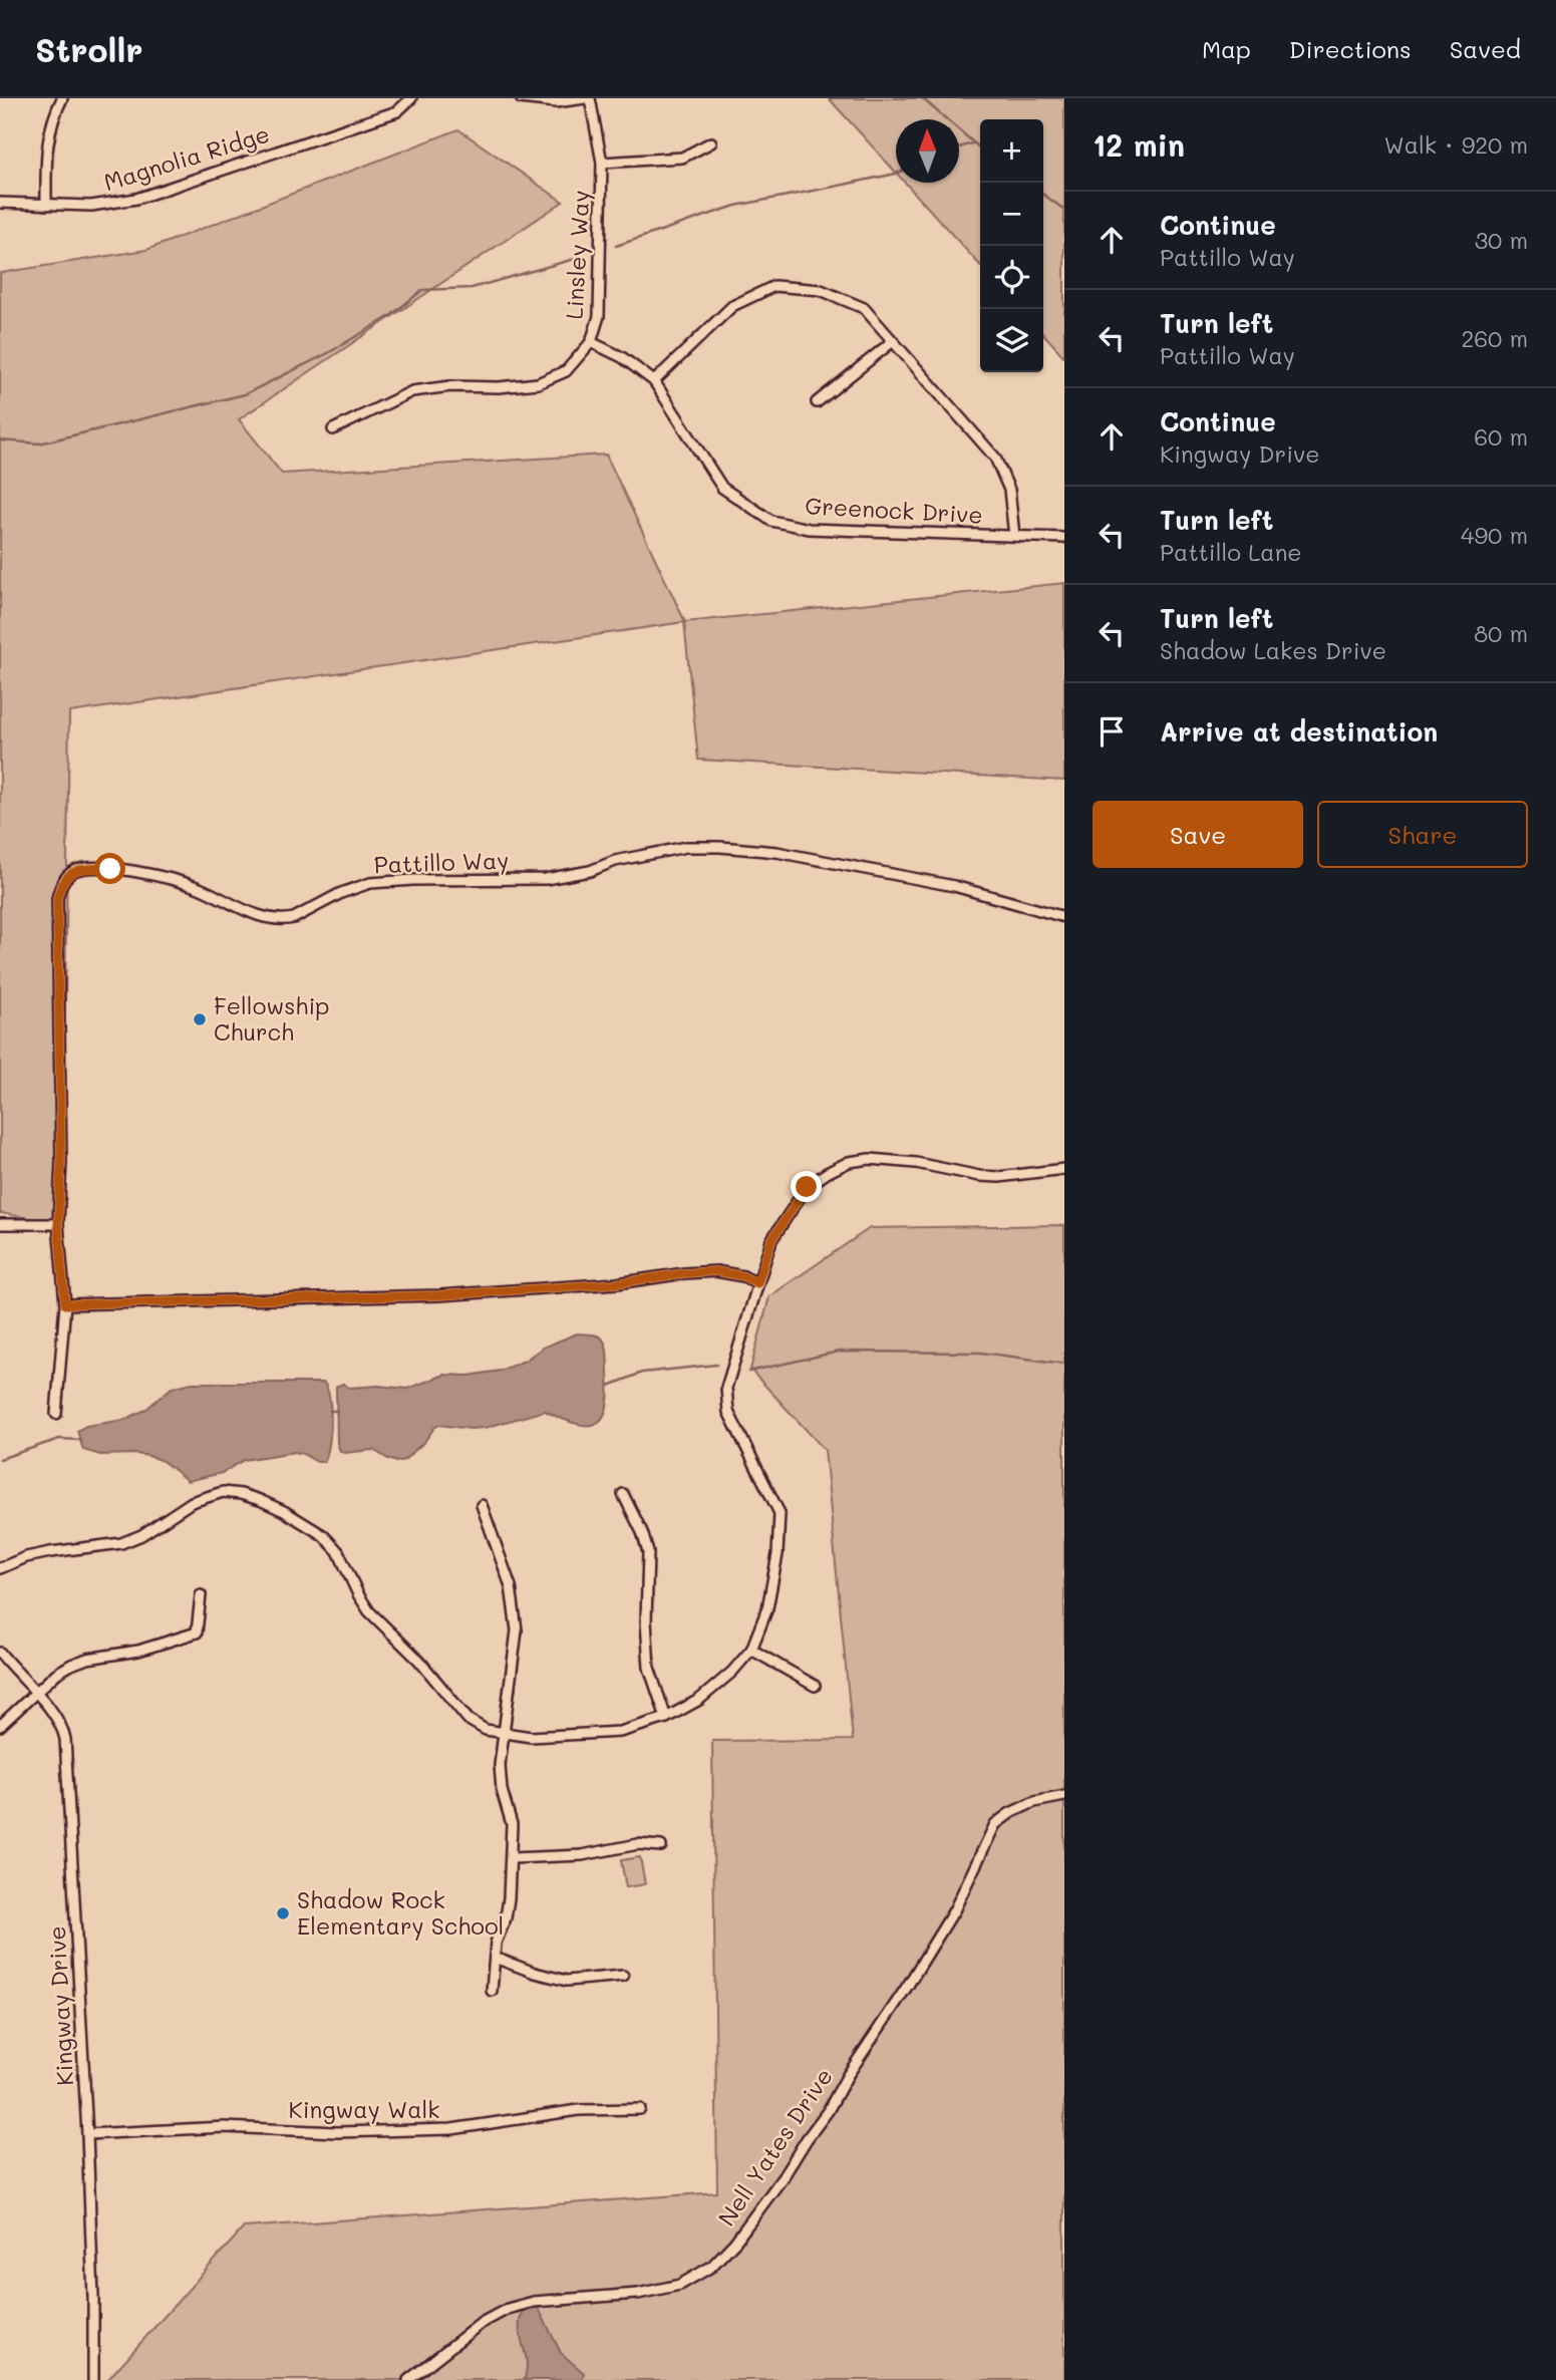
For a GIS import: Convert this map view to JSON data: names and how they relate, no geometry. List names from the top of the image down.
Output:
{
  "streets": {
    "street": [
      "Magnolia Ridge",
      "Linsley Way",
      "Greenock Drive",
      "Pattillo Way",
      "Kingway Drive",
      "Kingway Walk",
      "Nell Yates Drive"
    ]
  },
  "crossings": [
    ["Linsley Way", "Greenock Drive"],
    ["Kingway Drive", "Kingway Walk"]
  ],
  "places": ["Fellowship Church", "Shadow Rock Elementary School"],
  "north": "top",
  "page": {
    "header": "Strollr",
    "nav": ["Map", "Directions", "Saved"],
    "heading": ["12 min", "Walk · 920 m"],
    "map_buttons": ["+", "−"],
    "list": [
      ["Continue", "Pattillo Way", "30 m"],
      ["Turn left", "Pattillo Way", "260 m"],
      ["Continue", "Kingway Drive", "60 m"],
      ["Turn left", "Pattillo Lane", "490 m"],
      ["Turn left", "Shadow Lakes Drive", "80 m"],
      "Arrive at destination"
    ],
    "buttons": ["Save", "Share"]
  }
}
